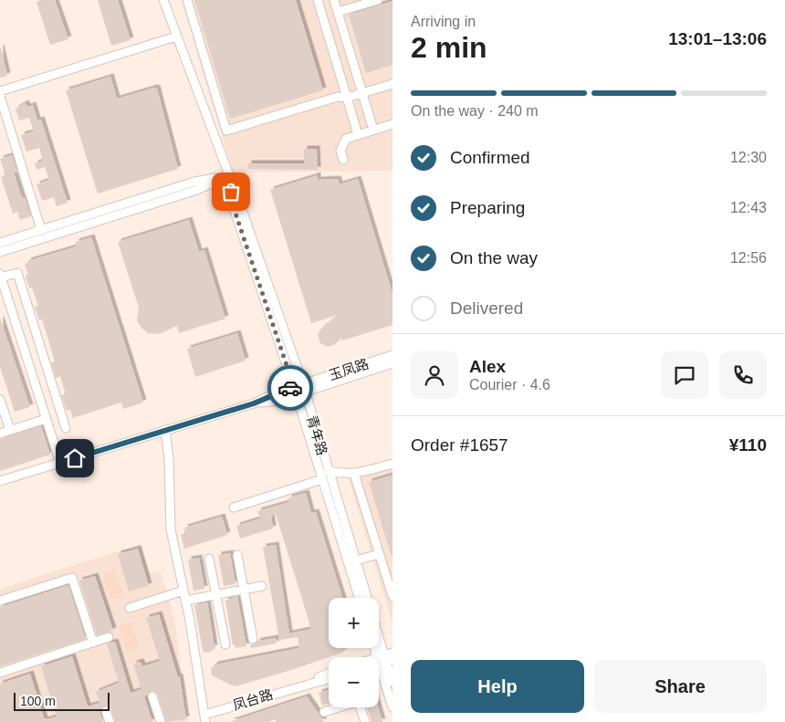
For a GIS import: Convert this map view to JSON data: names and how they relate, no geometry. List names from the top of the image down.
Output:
{
  "streets": {
    "street": ["玉凤路", "青年路", "凤台路"]
  },
  "crossings": [
    ["玉凤路", "青年路"]
  ],
  "scale_bar": "100 m",
  "page": {
    "heading": ["2 min", "Arriving in", "13:01–13:06"],
    "panel": [
      "Alex",
      "Courier · 4.6",
      "Order #1657",
      "¥110"
    ],
    "bar": "On the way · 240 m",
    "list": [
      ["Confirmed", "12:30"],
      ["Preparing", "12:43"],
      ["On the way", "12:56"],
      "Delivered"
    ],
    "map_buttons": ["+", "−"],
    "buttons": ["Help", "Share"],
    "scale": "100 m"
  }
}
